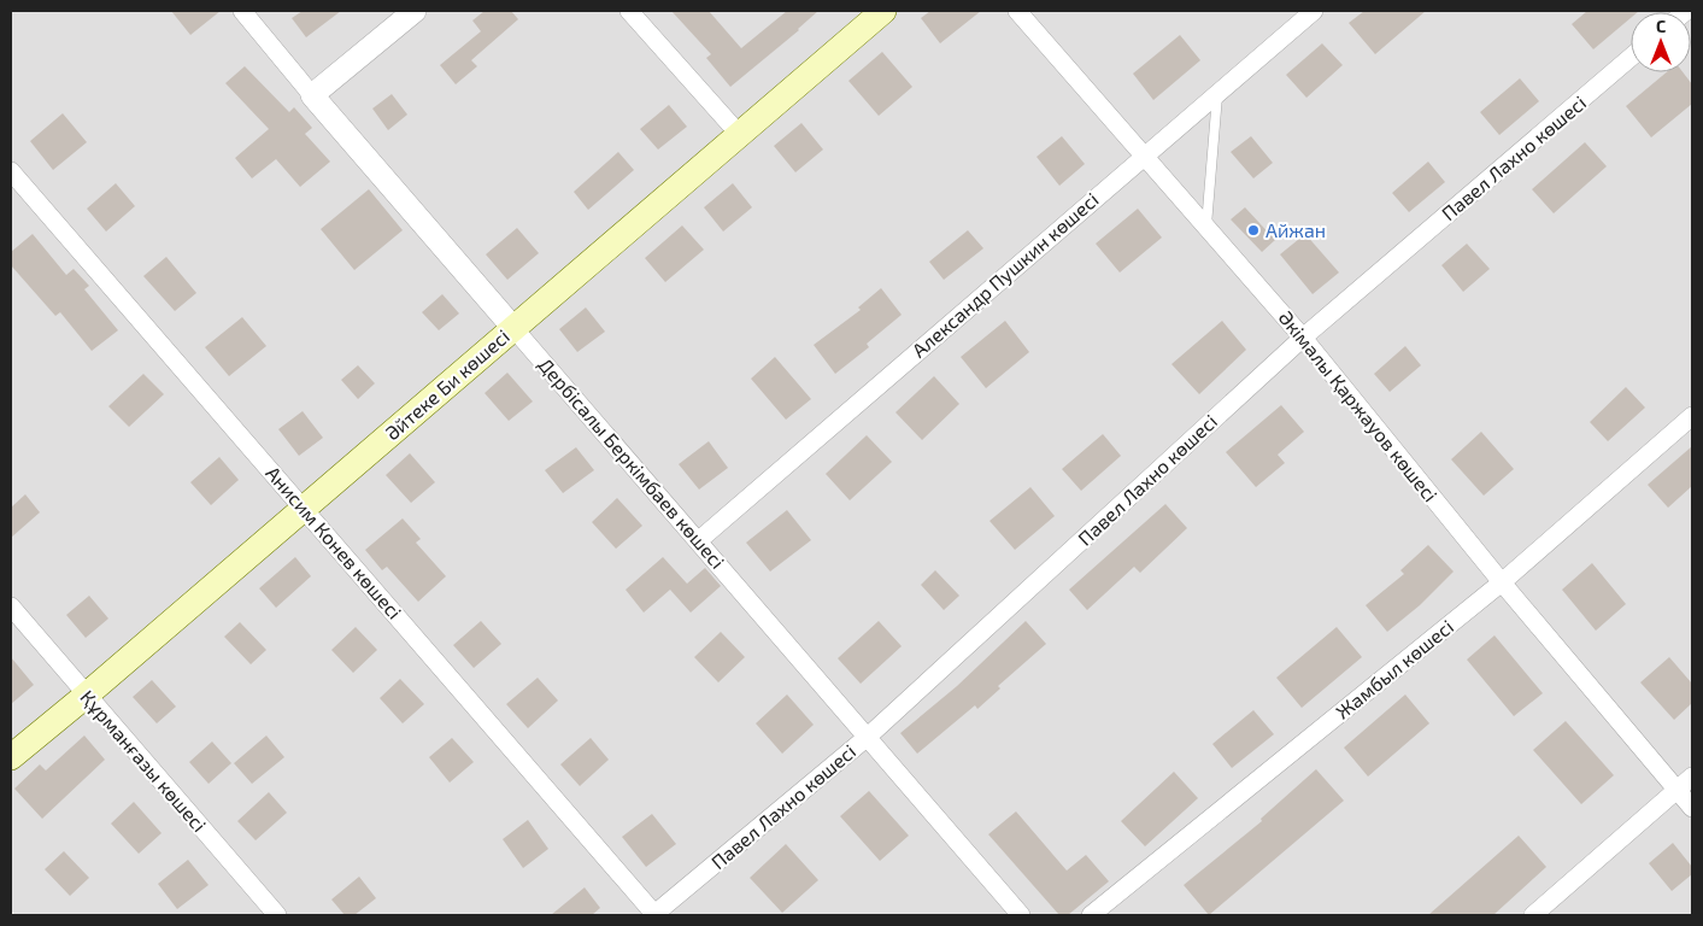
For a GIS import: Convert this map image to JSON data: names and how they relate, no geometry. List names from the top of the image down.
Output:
{
  "streets": {
    "main road": ["Әйтеке Би көшесі"],
    "street": [
      "Павел Лахно көшесі",
      "Александр Пушкин көшесі",
      "Әкімалы Қаржауов көшесі",
      "Дербісалы Беркімбаев көшесі",
      "Анисим Конев көшесі",
      "Жамбыл көшесі",
      "Құрманғазы көшесі"
    ]
  },
  "crossings": [
    ["Павел Лахно көшесі", "Әкімалы Қаржауов көшесі"],
    ["Павел Лахно көшесі", "Дербісалы Беркімбаев көшесі"],
    ["Павел Лахно көшесі", "Анисим Конев көшесі"],
    ["Александр Пушкин көшесі", "Әкімалы Қаржауов көшесі"],
    ["Александр Пушкин көшесі", "Дербісалы Беркімбаев көшесі"],
    ["Әйтеке Би көшесі", "Дербісалы Беркімбаев көшесі"],
    ["Әйтеке Би көшесі", "Анисим Конев көшесі"],
    ["Әйтеке Би көшесі", "Құрманғазы көшесі"],
    ["Әкімалы Қаржауов көшесі", "Жамбыл көшесі"]
  ],
  "places": ["Айжан"],
  "north": "top"
}
